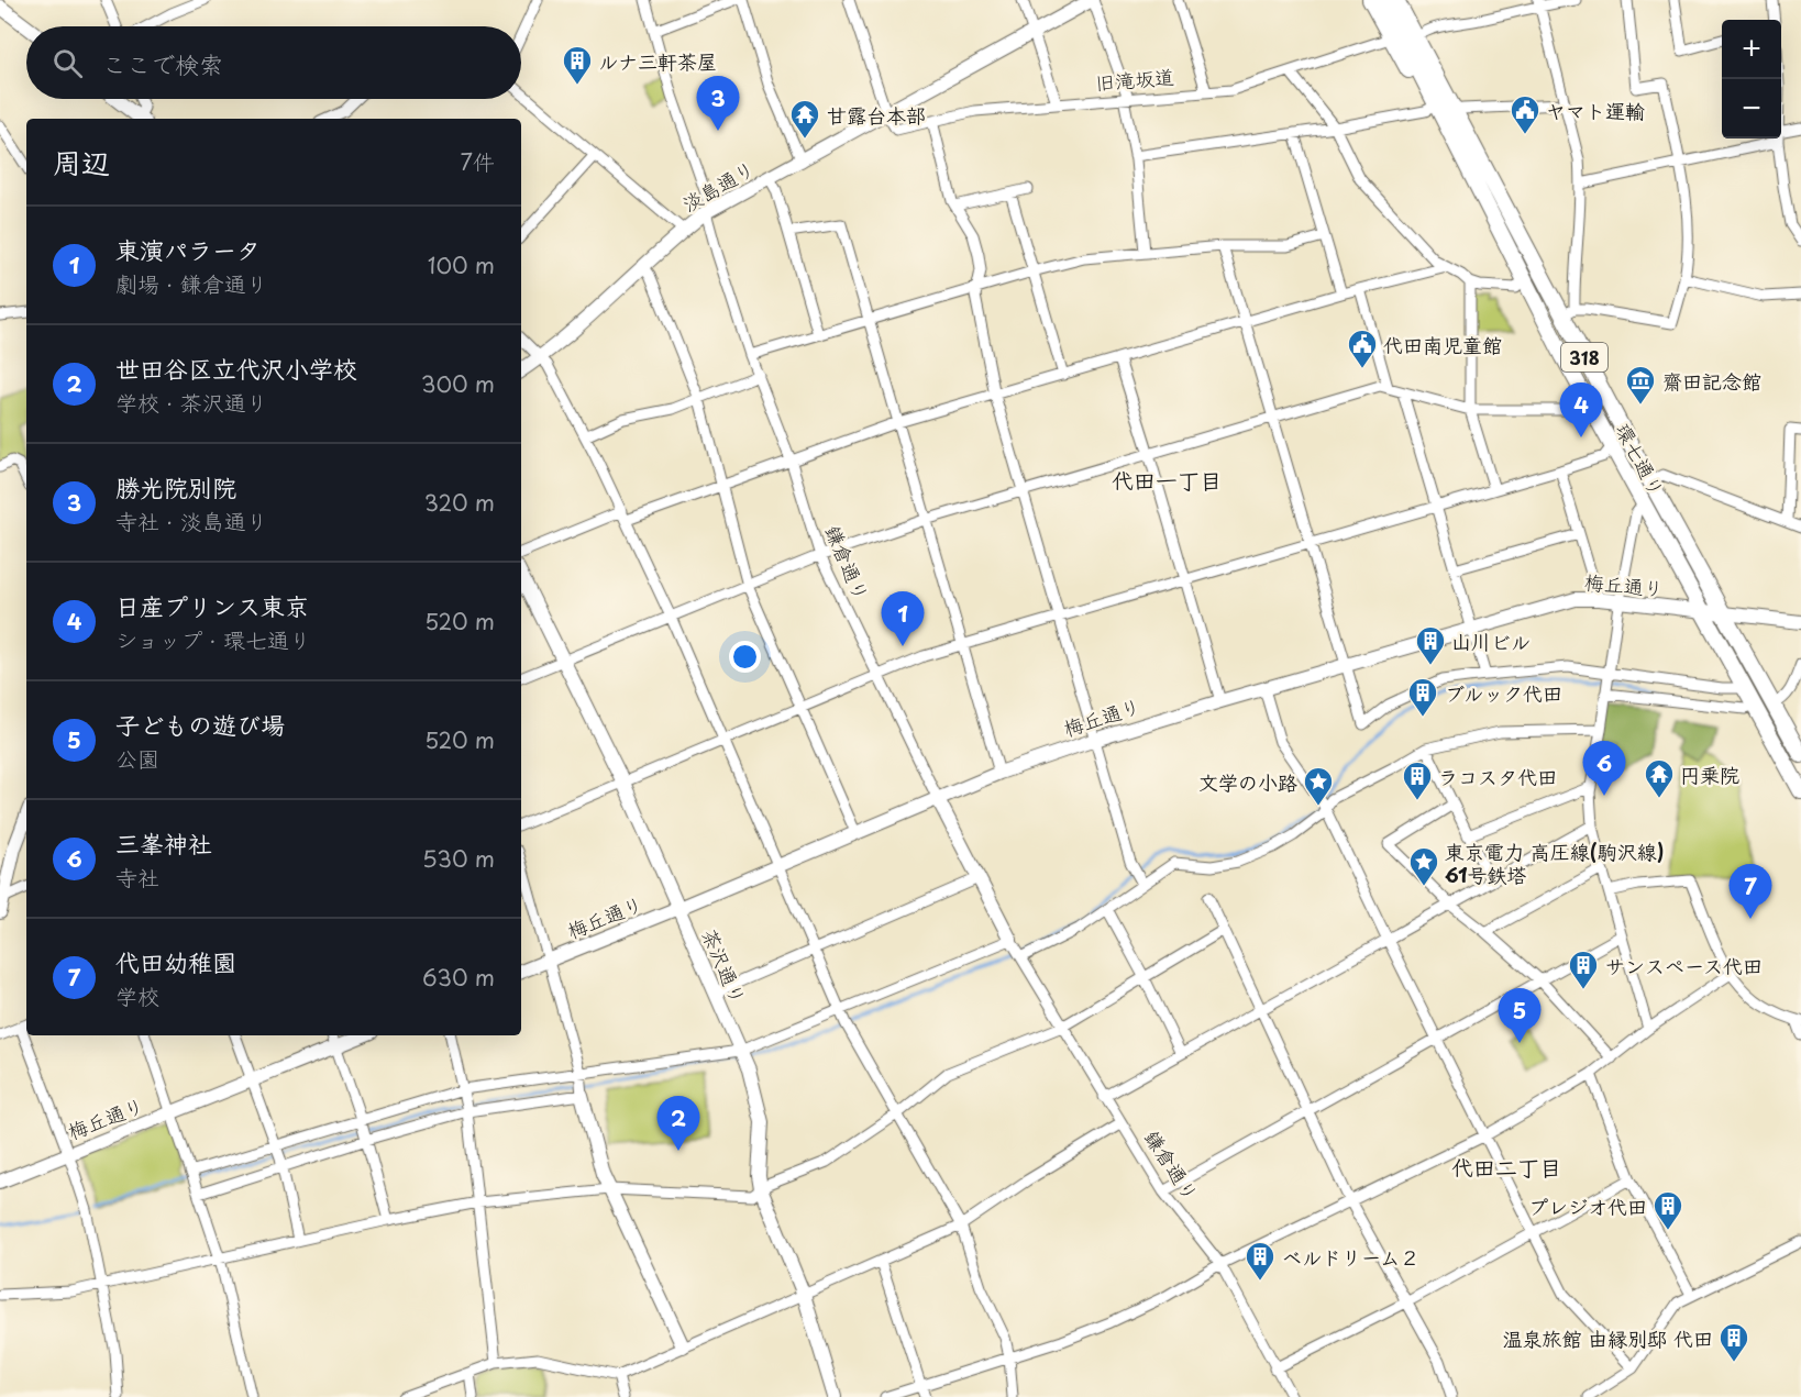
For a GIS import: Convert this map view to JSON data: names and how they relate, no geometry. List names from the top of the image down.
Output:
{
  "streets": {
    "main road": ["318", "環七通り"],
    "street": [
      "旧滝坂道",
      "淡島通り",
      "鎌倉通り",
      "梅丘通り",
      "茶沢通り"
    ]
  },
  "crossings": [
    ["旧滝坂道", "淡島通り"],
    ["淡島通り", "鎌倉通り"],
    ["環七通り", "梅丘通り"],
    ["鎌倉通り", "梅丘通り"],
    ["梅丘通り", "茶沢通り"]
  ],
  "districts": ["代田一丁目", "代田二丁目"],
  "places": {
    "building": [
      "ルナ三軒茶屋",
      "山川ビル",
      "ブルック代田",
      "ラコスタ代田",
      "サンスペース代田",
      "プレジオ代田",
      "ベルドリーム２",
      "温泉旅館 由縁別邸 代田"
    ],
    "public building": ["ヤマト運輸", "代田南児童館"],
    "temple": ["甘露台本部", "円乗院"],
    "museum": ["齋田記念館"],
    "place": ["文学の小路", "東京電力 高圧線(駒沢線) 61号鉄塔"]
  },
  "page": {
    "map_buttons": ["+", "−"],
    "search": "ここで検索",
    "pins": [
      "3",
      "4",
      "1",
      "6",
      "7",
      "5",
      "2"
    ],
    "heading": ["周辺", "7件"],
    "list": [
      {
        "mark": "1",
        "name": "東演パラータ",
        "note": "劇場 · 鎌倉通り",
        "value": "100 m"
      },
      {
        "mark": "2",
        "name": "世田谷区立代沢小学校",
        "note": "学校 · 茶沢通り",
        "value": "300 m"
      },
      {
        "mark": "3",
        "name": "勝光院別院",
        "note": "寺社 · 淡島通り",
        "value": "320 m"
      },
      {
        "mark": "4",
        "name": "日産プリンス東京",
        "note": "ショップ · 環七通り",
        "value": "520 m"
      },
      {
        "mark": "5",
        "name": "子どもの遊び場",
        "note": "公園",
        "value": "520 m"
      },
      {
        "mark": "6",
        "name": "三峯神社",
        "note": "寺社",
        "value": "530 m"
      },
      {
        "mark": "7",
        "name": "代田幼稚園",
        "note": "学校",
        "value": "630 m"
      }
    ]
  }
}
